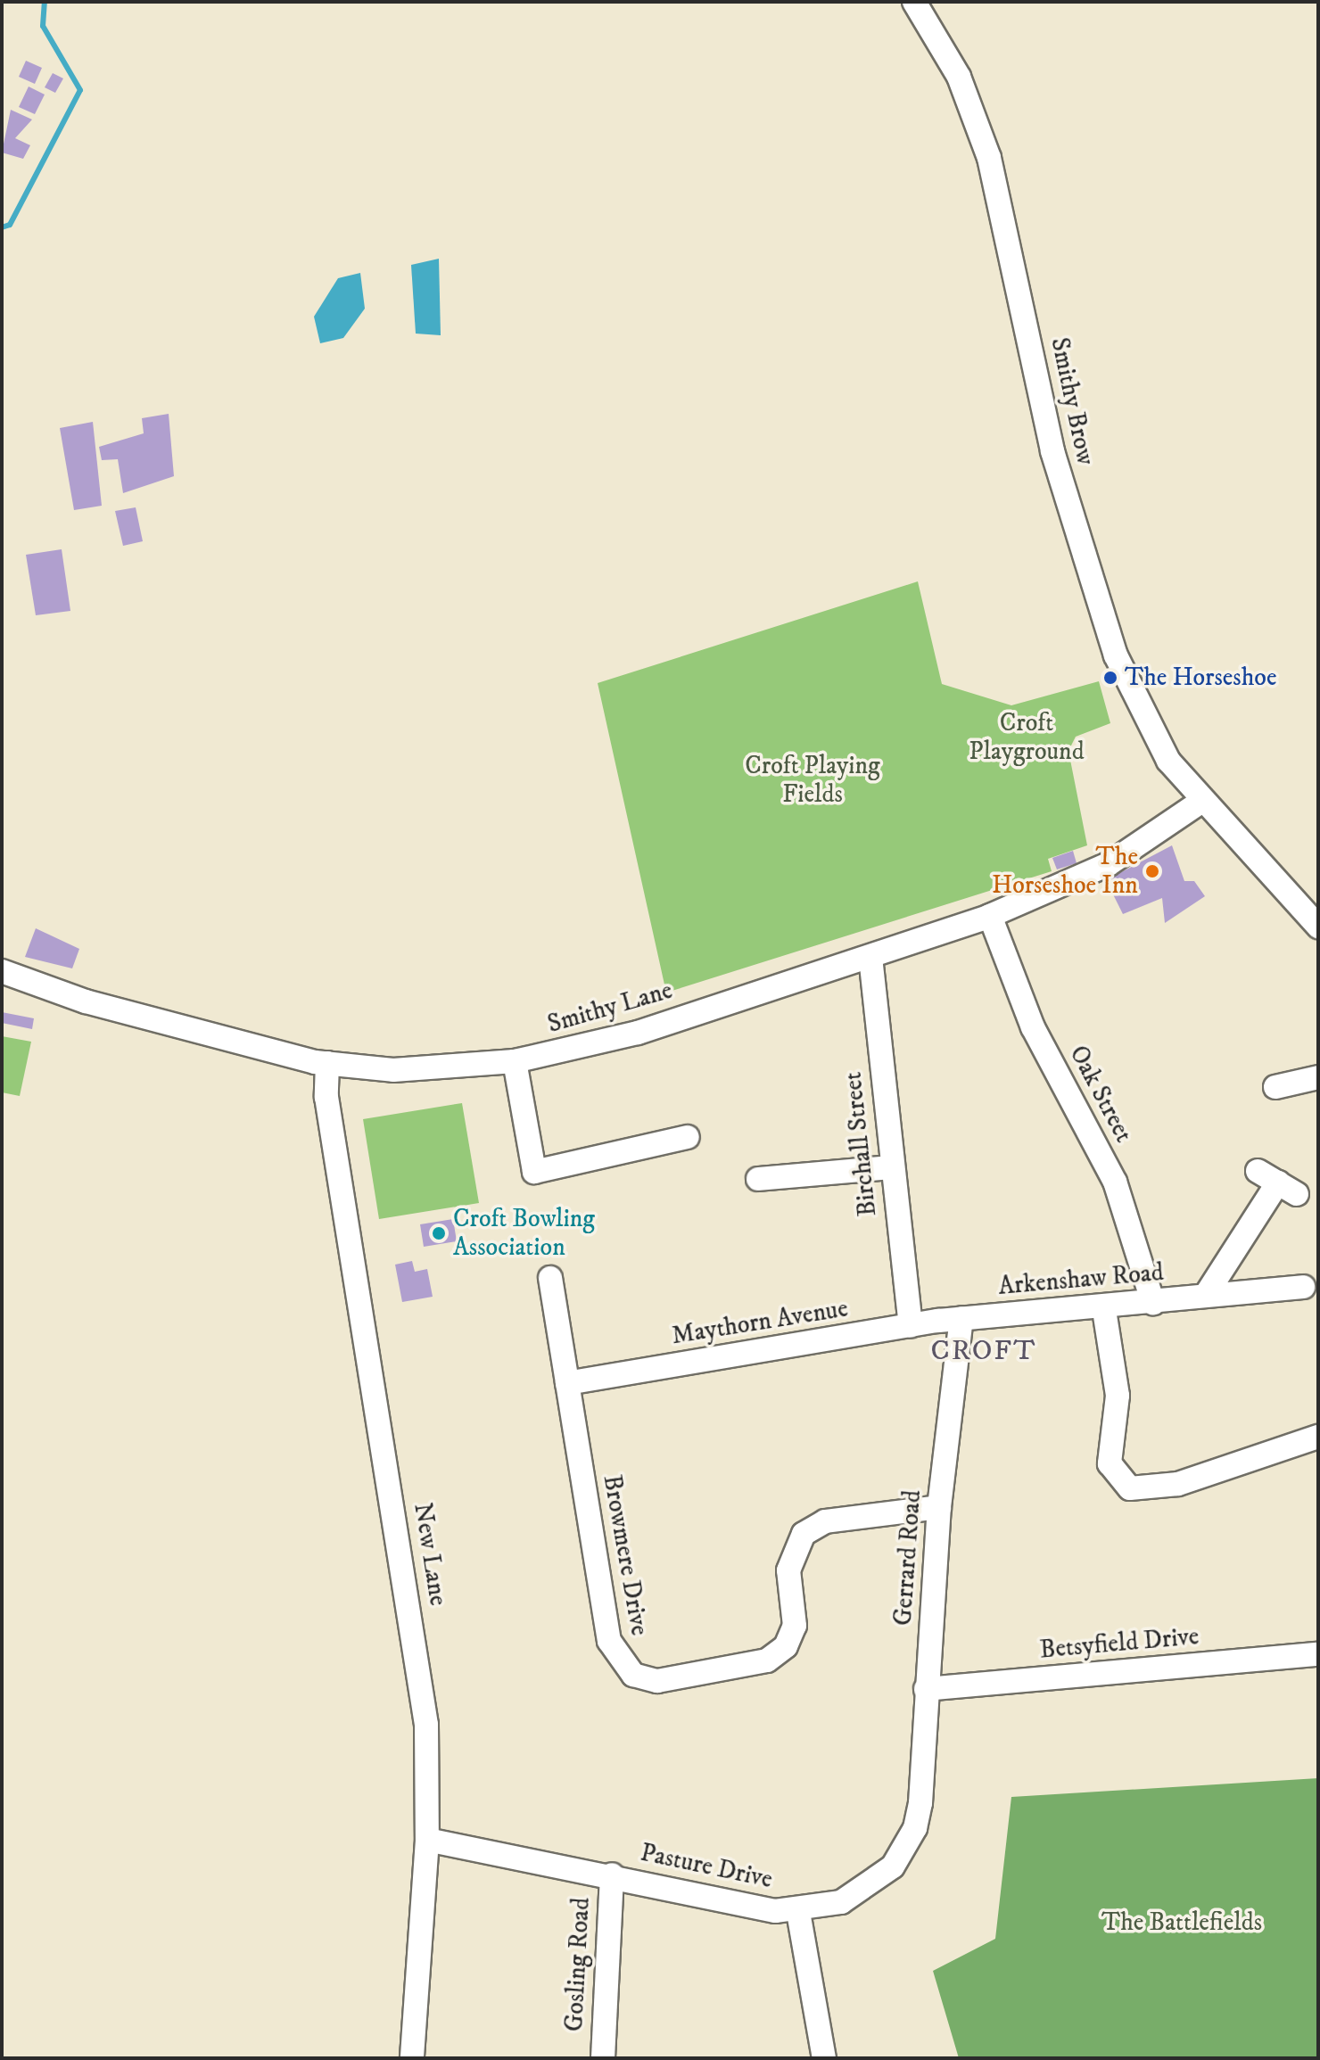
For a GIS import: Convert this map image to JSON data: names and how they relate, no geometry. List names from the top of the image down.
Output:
{
  "streets": {
    "street": [
      "Smithy Brow",
      "Smithy Lane",
      "Oak Street",
      "Birchall Street",
      "Arkenshaw Road",
      "Maythorn Avenue",
      "New Lane",
      "Browmere Drive",
      "Gerrard Road",
      "Betsyfield Drive",
      "Pasture Drive",
      "Gosling Road"
    ]
  },
  "crossings": [
    ["Smithy Brow", "Smithy Lane"],
    ["Smithy Lane", "Oak Street"],
    ["Smithy Lane", "Birchall Street"],
    ["Smithy Lane", "New Lane"],
    ["Oak Street", "Arkenshaw Road"],
    ["Birchall Street", "Maythorn Avenue"],
    ["Arkenshaw Road", "Maythorn Avenue"],
    ["Arkenshaw Road", "Gerrard Road"],
    ["Maythorn Avenue", "Browmere Drive"],
    ["Maythorn Avenue", "Gerrard Road"],
    ["New Lane", "Pasture Drive"],
    ["Browmere Drive", "Gerrard Road"],
    ["Gerrard Road", "Betsyfield Drive"],
    ["Gerrard Road", "Pasture Drive"],
    ["Pasture Drive", "Gosling Road"]
  ],
  "districts": ["CROFT"],
  "parks": ["Croft Playground", "Croft Playing Fields", "The Battlefields"],
  "places": ["The Horseshoe", "The Horseshoe Inn", "Croft Bowling Association"]
}
